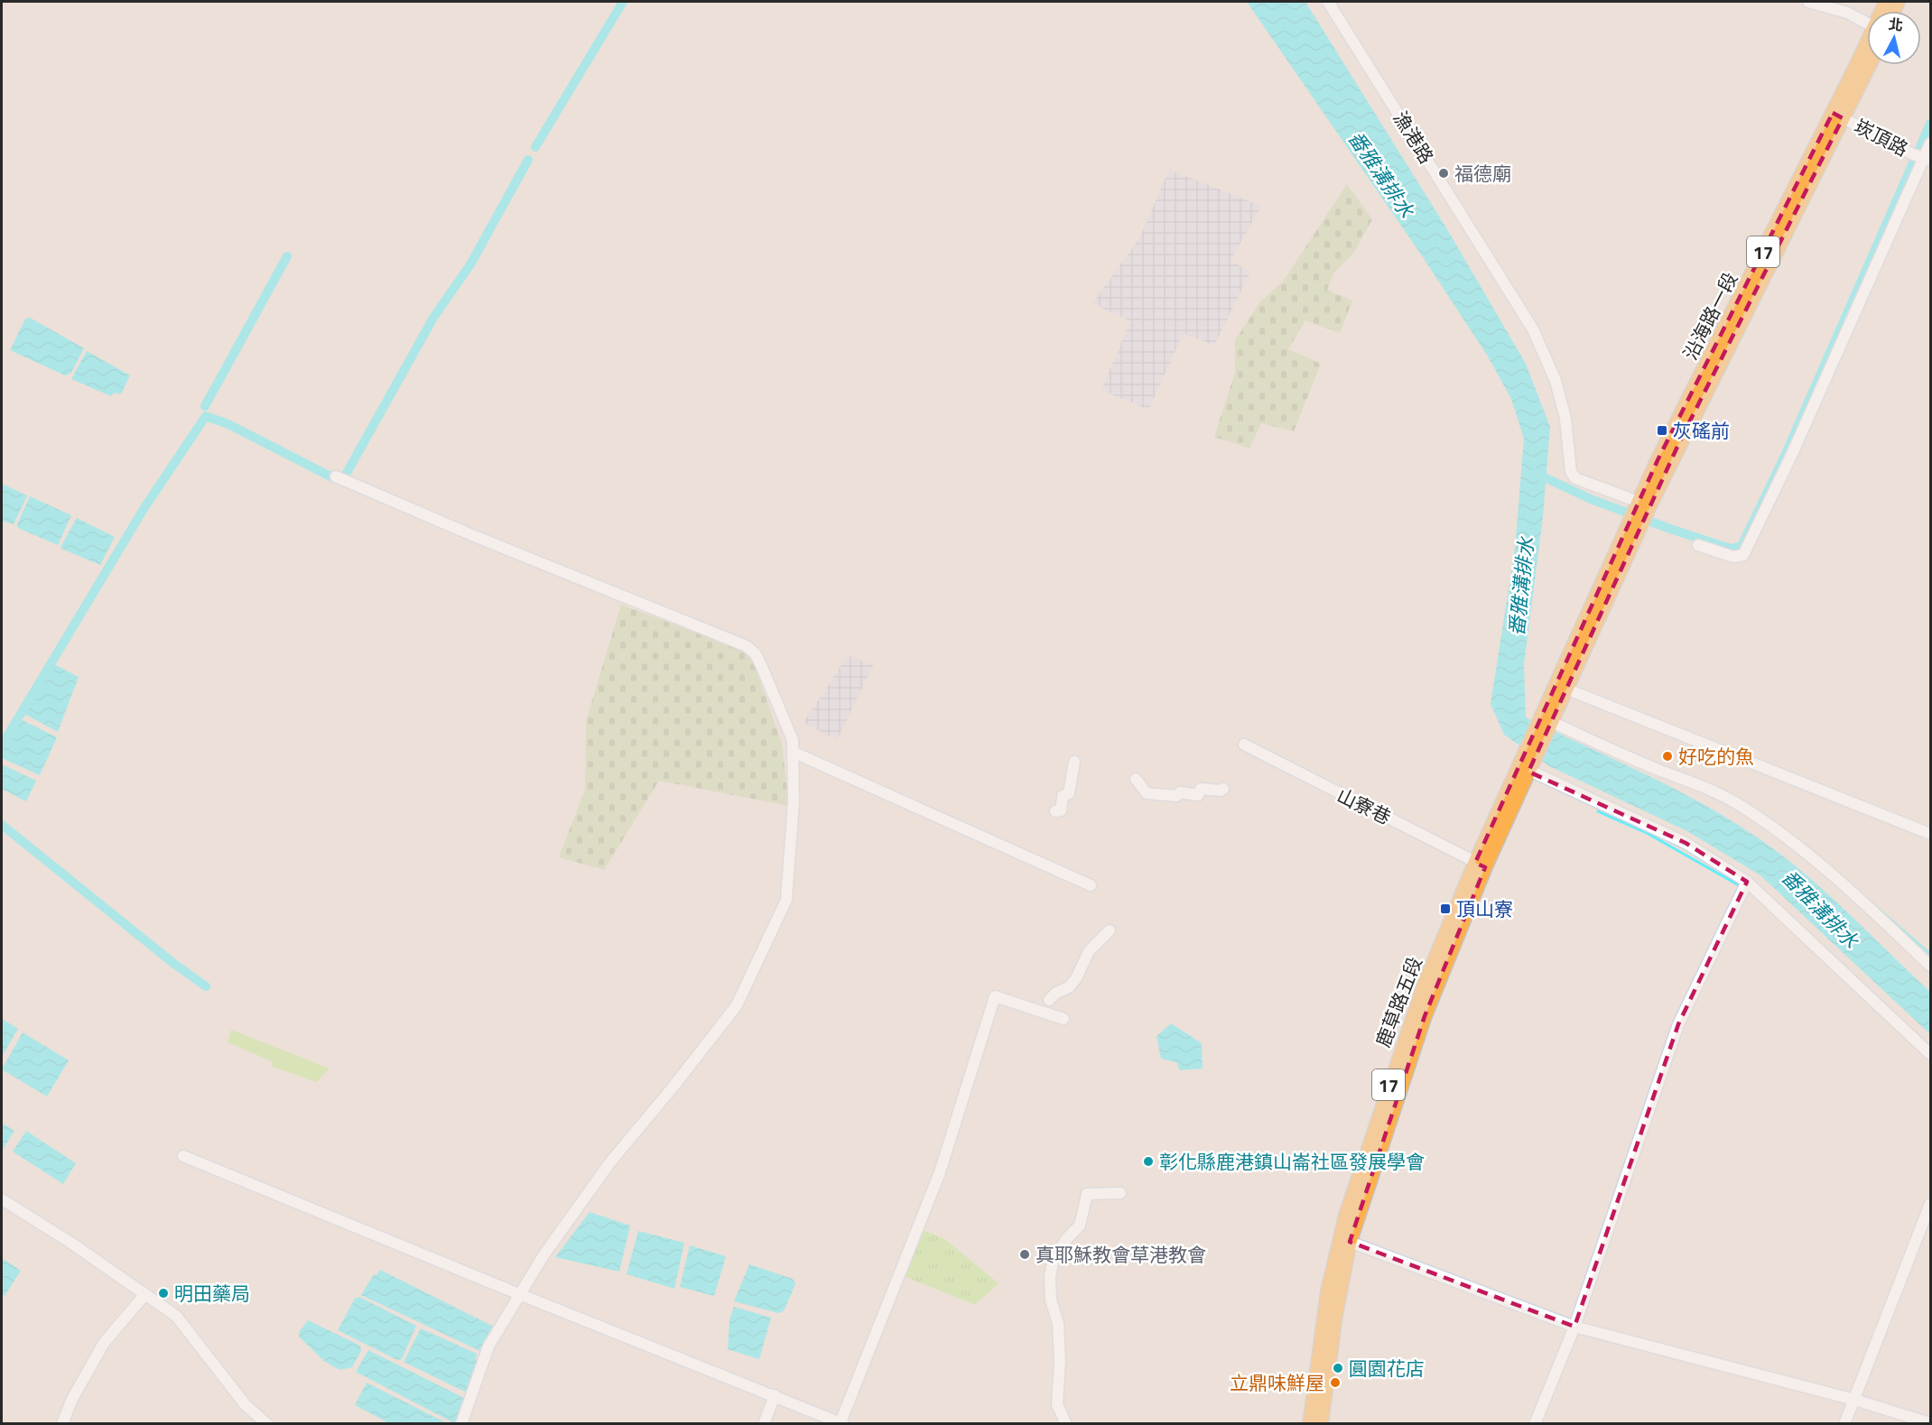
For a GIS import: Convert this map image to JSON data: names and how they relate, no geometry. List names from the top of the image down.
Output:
{
  "streets": {
    "main road": ["17", "沿海路一段", "鹿草路五段"],
    "street": ["漁港路", "崁頂路", "山寮巷"]
  },
  "crossings": [
    ["漁港路", "17"],
    ["漁港路", "沿海路一段"],
    ["崁頂路", "沿海路一段"],
    ["17", "沿海路一段"],
    ["17", "鹿草路五段"],
    ["山寮巷", "鹿草路五段"]
  ],
  "water": ["番雅溝排水"],
  "places": {
    "other": [
      "福德廟",
      "好吃的魚",
      "彰化縣鹿港鎮山崙社區發展學會",
      "真耶穌教會草港教會",
      "明田藥局",
      "圓園花店",
      "立鼎味鮮屋"
    ],
    "transit": ["灰磘前", "頂山寮"]
  },
  "north": "top"
}
